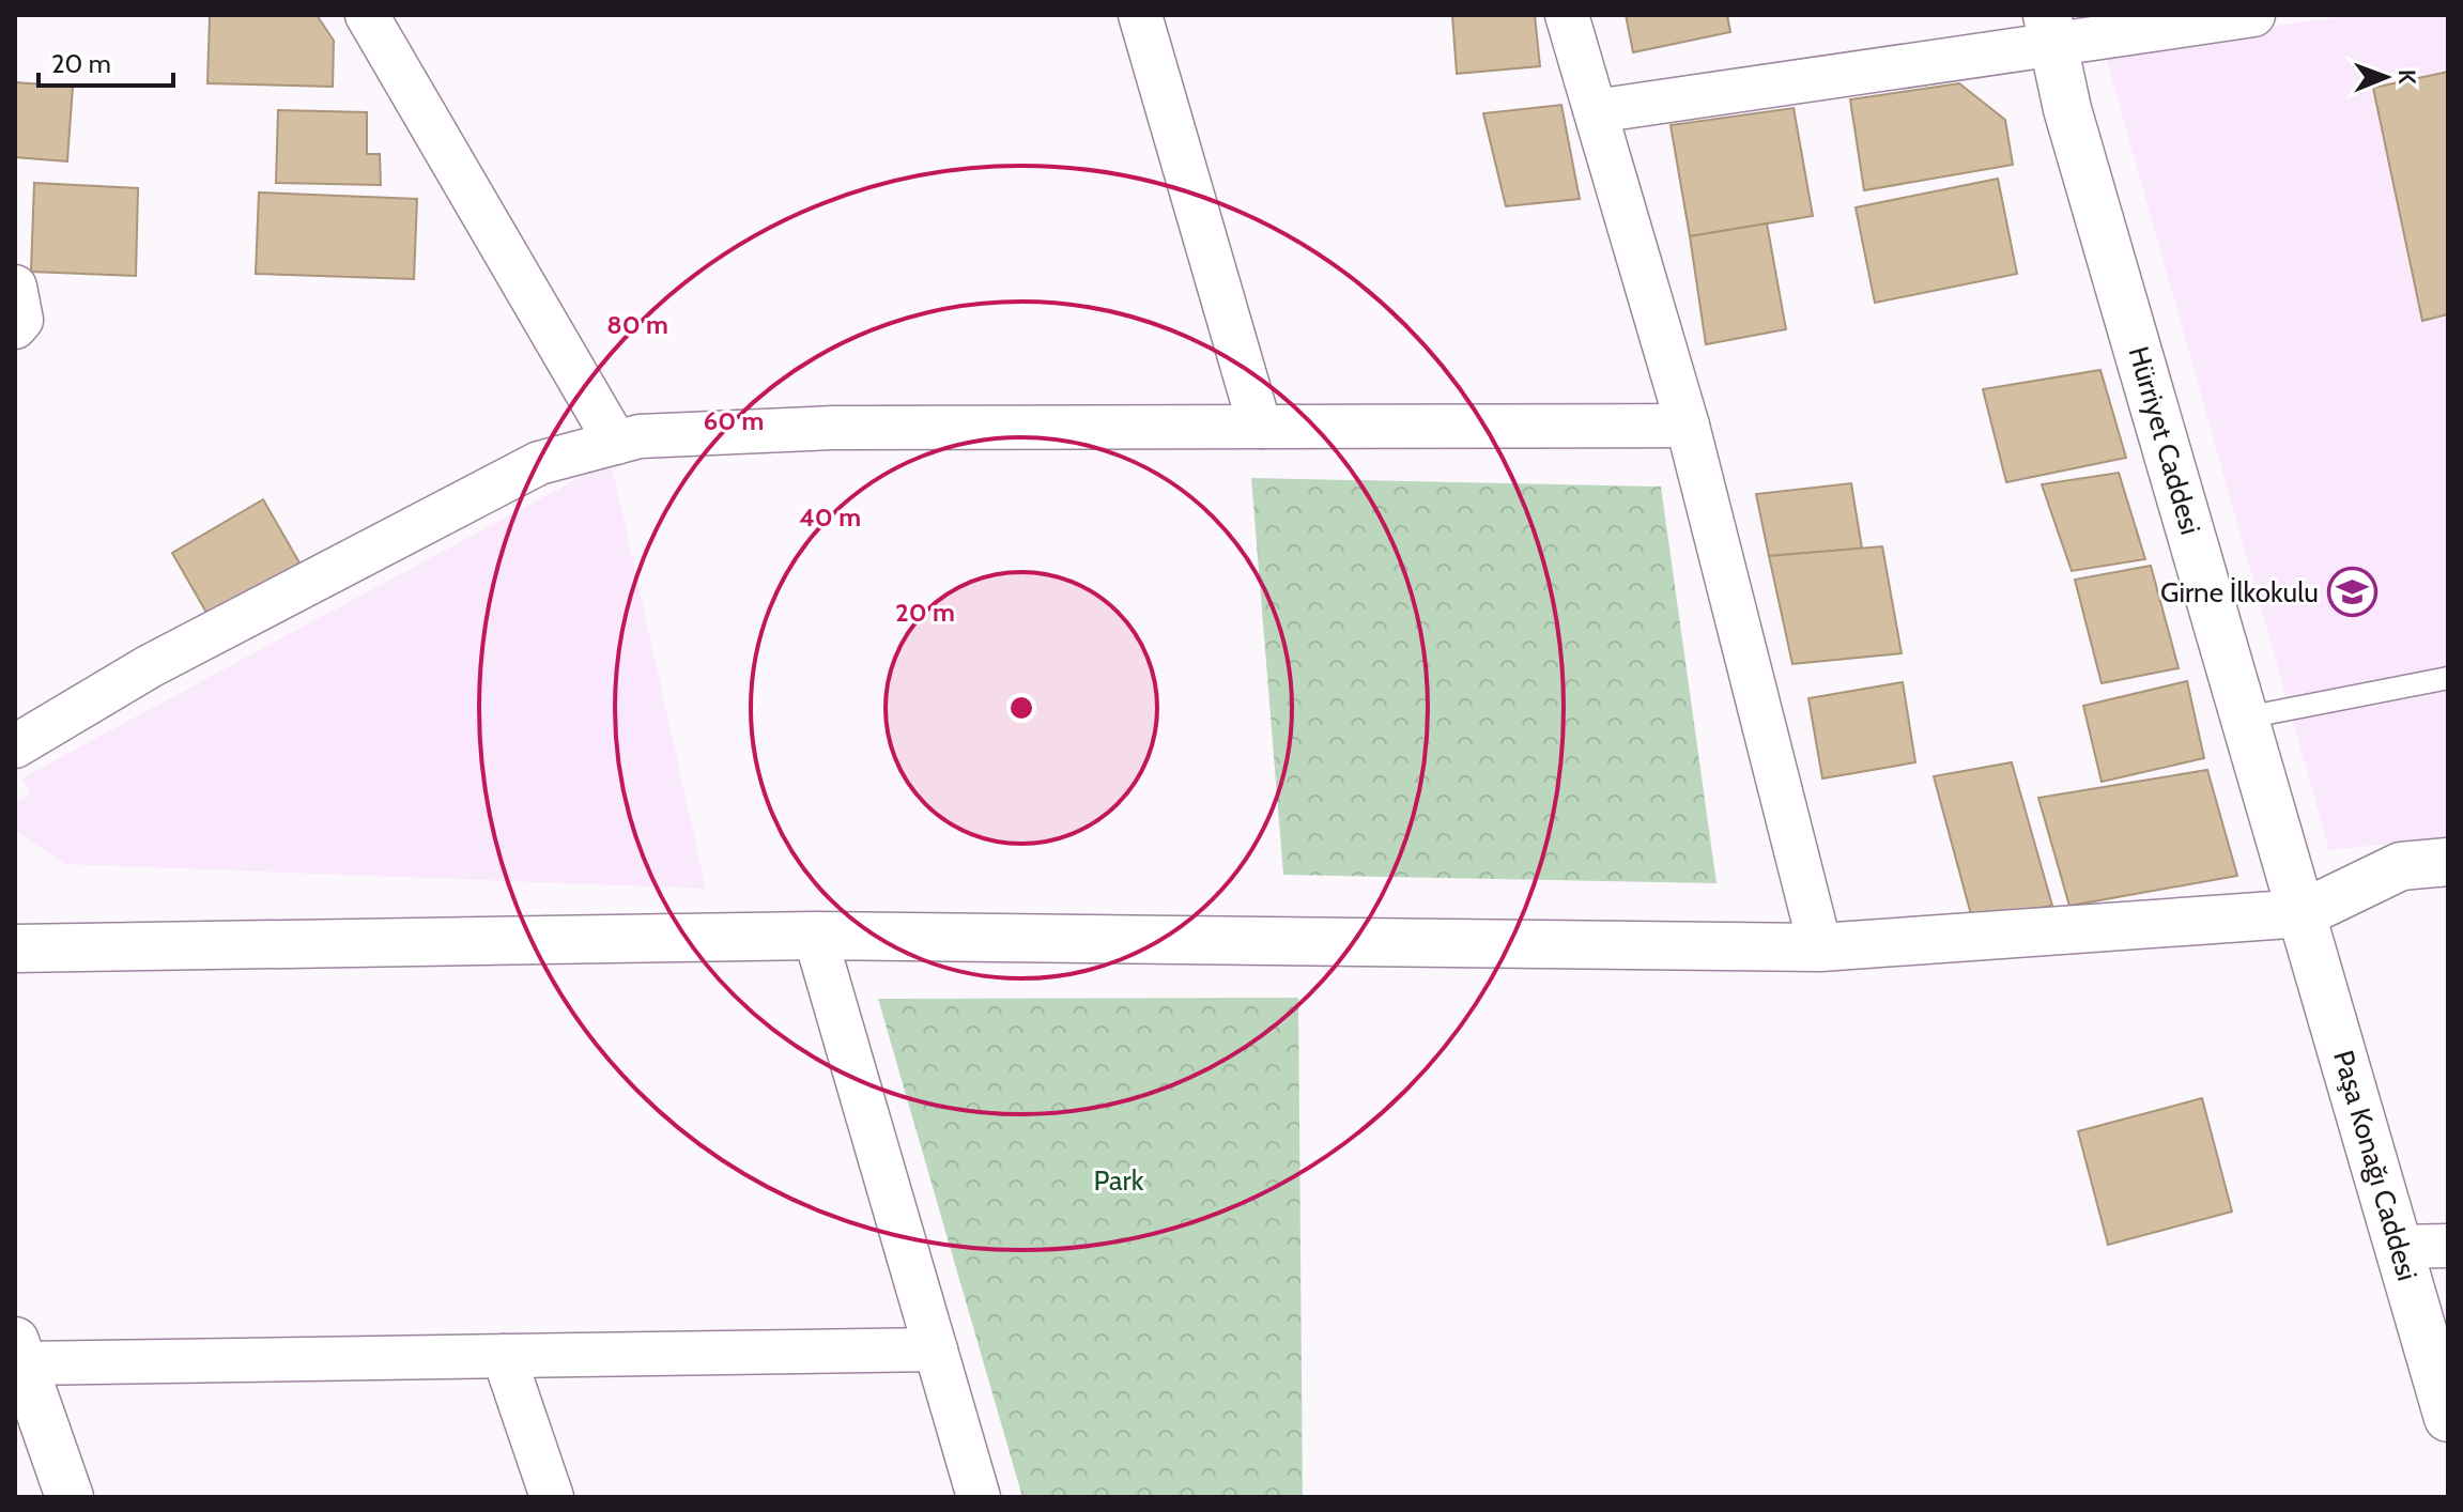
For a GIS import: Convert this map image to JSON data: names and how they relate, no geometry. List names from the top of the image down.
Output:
{
  "streets": {
    "street": ["Hürriyet Caddesi", "Paşa Konağı Caddesi"]
  },
  "crossings": [
    ["Hürriyet Caddesi", "Paşa Konağı Caddesi"]
  ],
  "parks": ["Park"],
  "places": {
    "school or university": ["Girne İlkokulu"]
  },
  "scale_bar": "20 m",
  "north": "right",
  "rings": [
    "80 m",
    "60 m",
    "40 m",
    "20 m"
  ]
}
